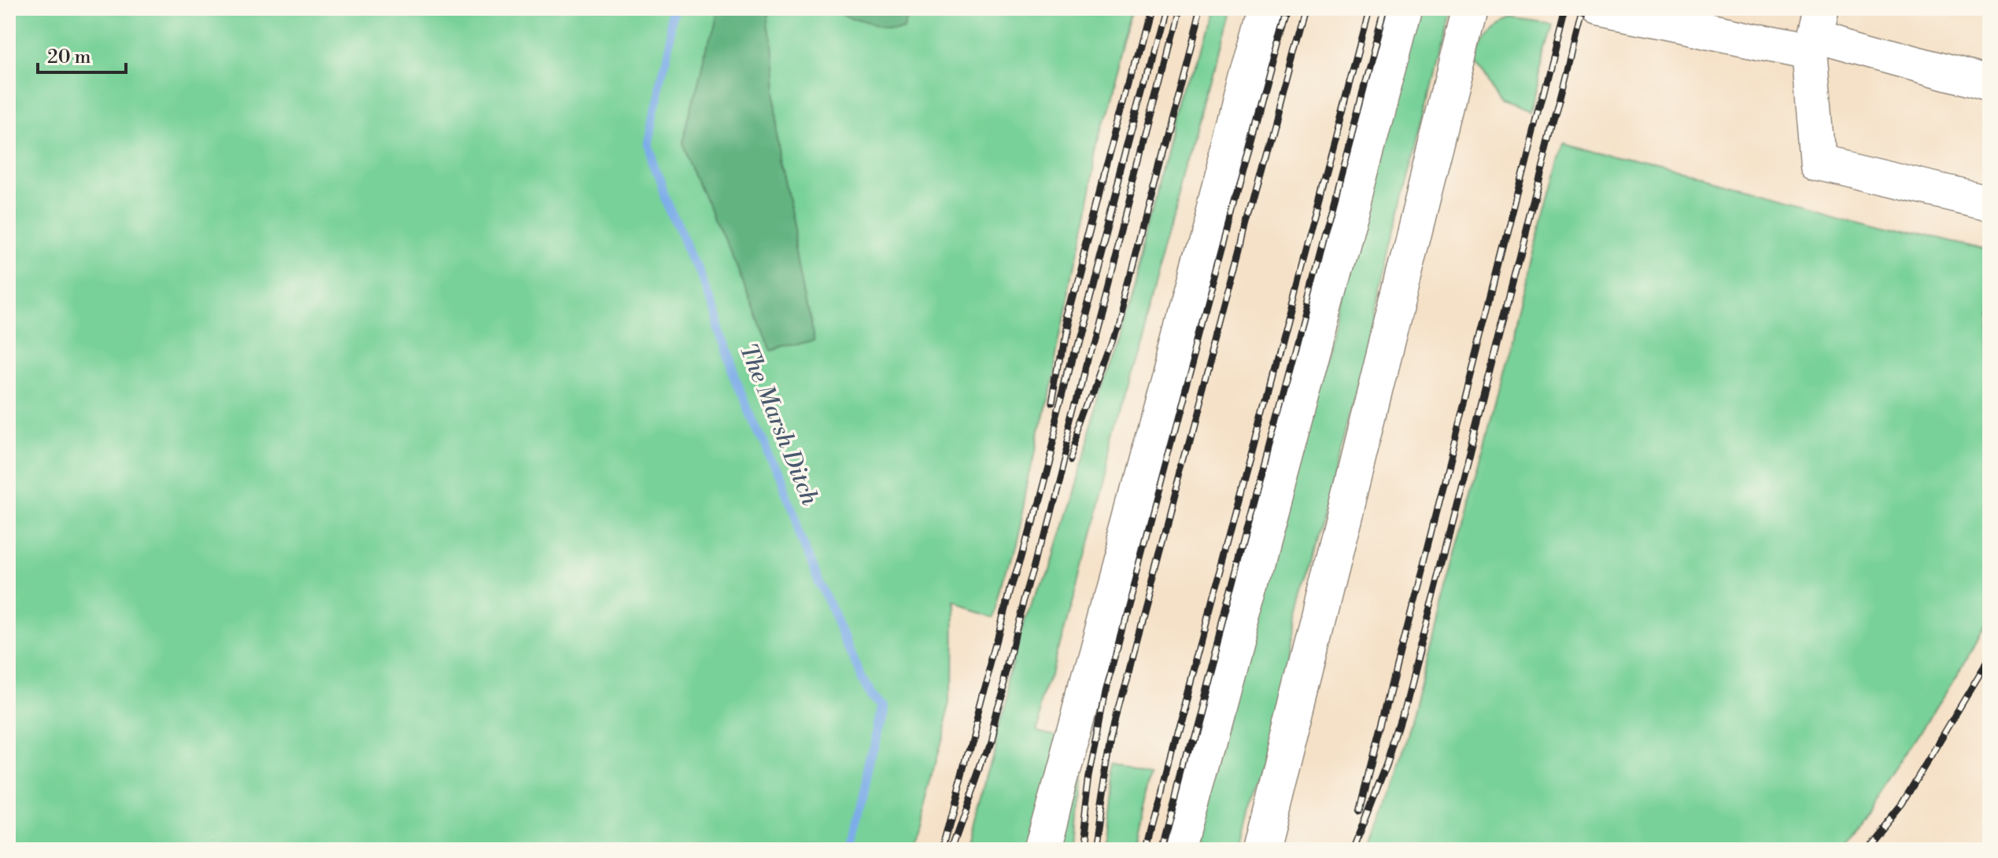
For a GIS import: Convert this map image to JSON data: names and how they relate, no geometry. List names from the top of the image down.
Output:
{
  "water": ["The Marsh Ditch"],
  "scale_bar": "20 m"
}
